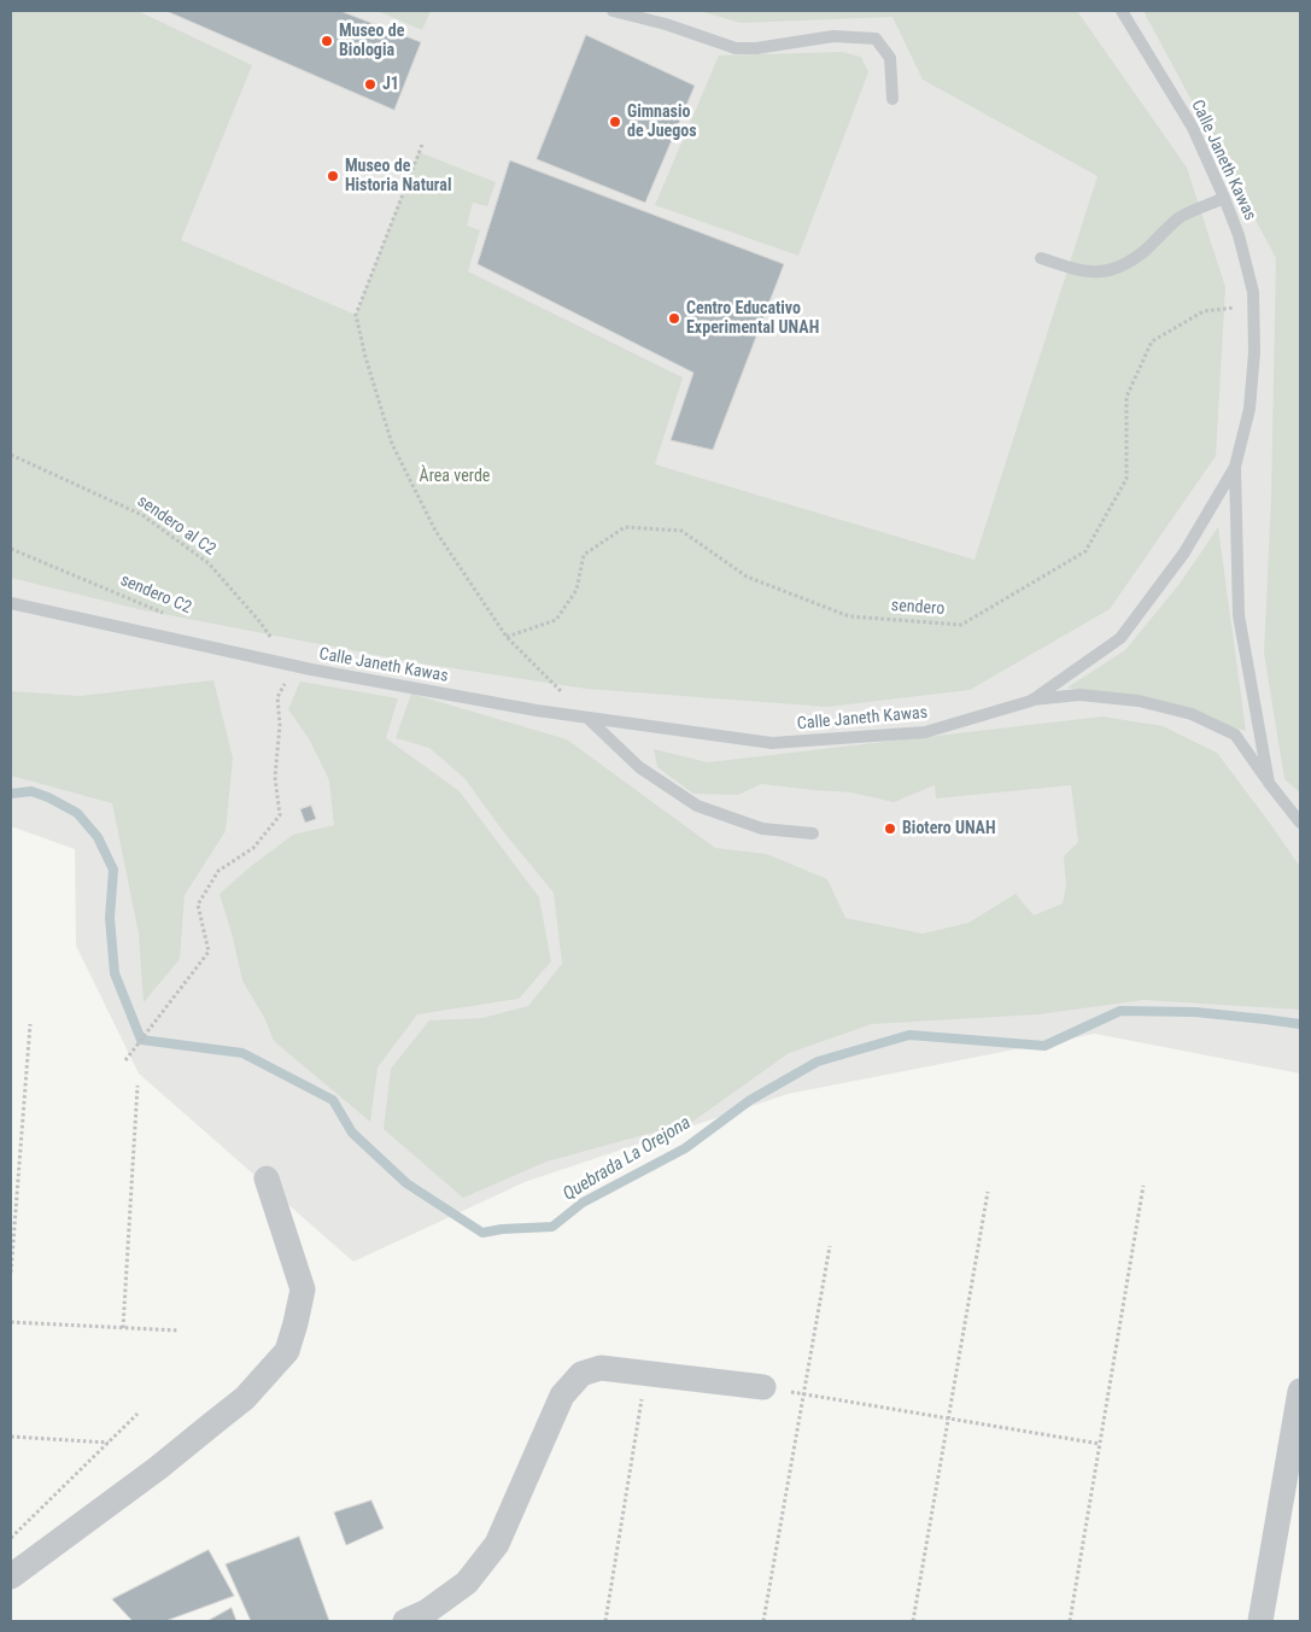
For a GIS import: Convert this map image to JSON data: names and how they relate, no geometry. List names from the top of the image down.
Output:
{
  "streets": {
    "lane": ["Calle Janeth Kawas"],
    "path": ["sendero al C2", "sendero C2", "sendero"]
  },
  "crossings": [
    ["Calle Janeth Kawas", "sendero al C2"],
    ["Calle Janeth Kawas", "sendero"]
  ],
  "water": ["Quebrada La Orejona"],
  "parks": ["Àrea verde"],
  "places": [
    "Museo de Biologia",
    "J1",
    "Gimnasio de Juegos",
    "Museo de Historia Natural",
    "Centro Educativo Experimental UNAH",
    "Biotero UNAH"
  ]
}
